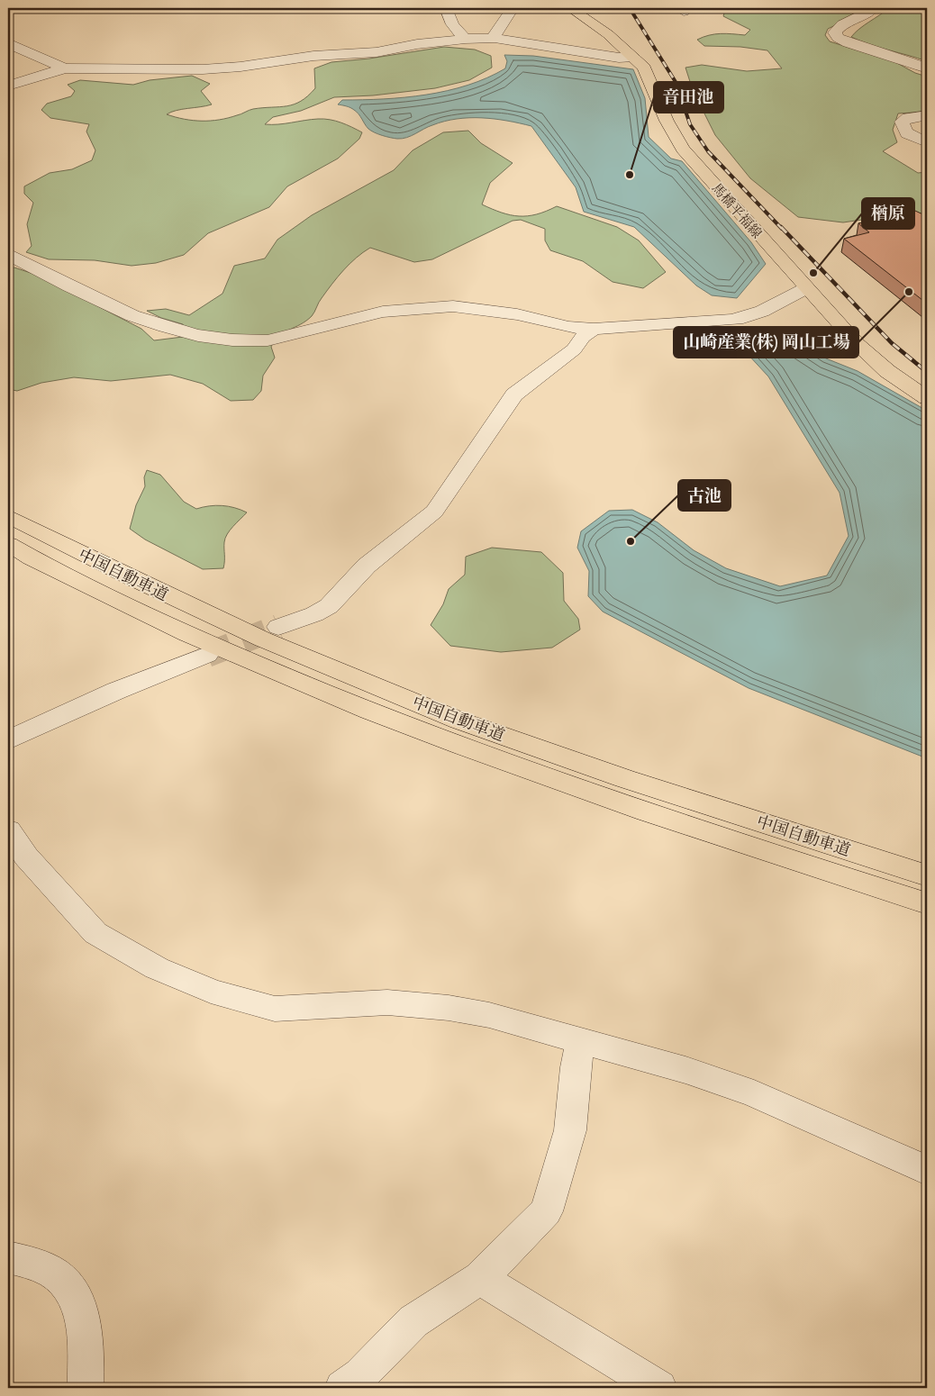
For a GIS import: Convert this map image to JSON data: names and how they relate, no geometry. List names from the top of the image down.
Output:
{
  "streets": {
    "main road": ["馬橋平福線", "中国自動車道"]
  },
  "places": [
    "音田池",
    "楢原",
    "山崎産業(株) 岡山工場",
    "古池"
  ]
}
